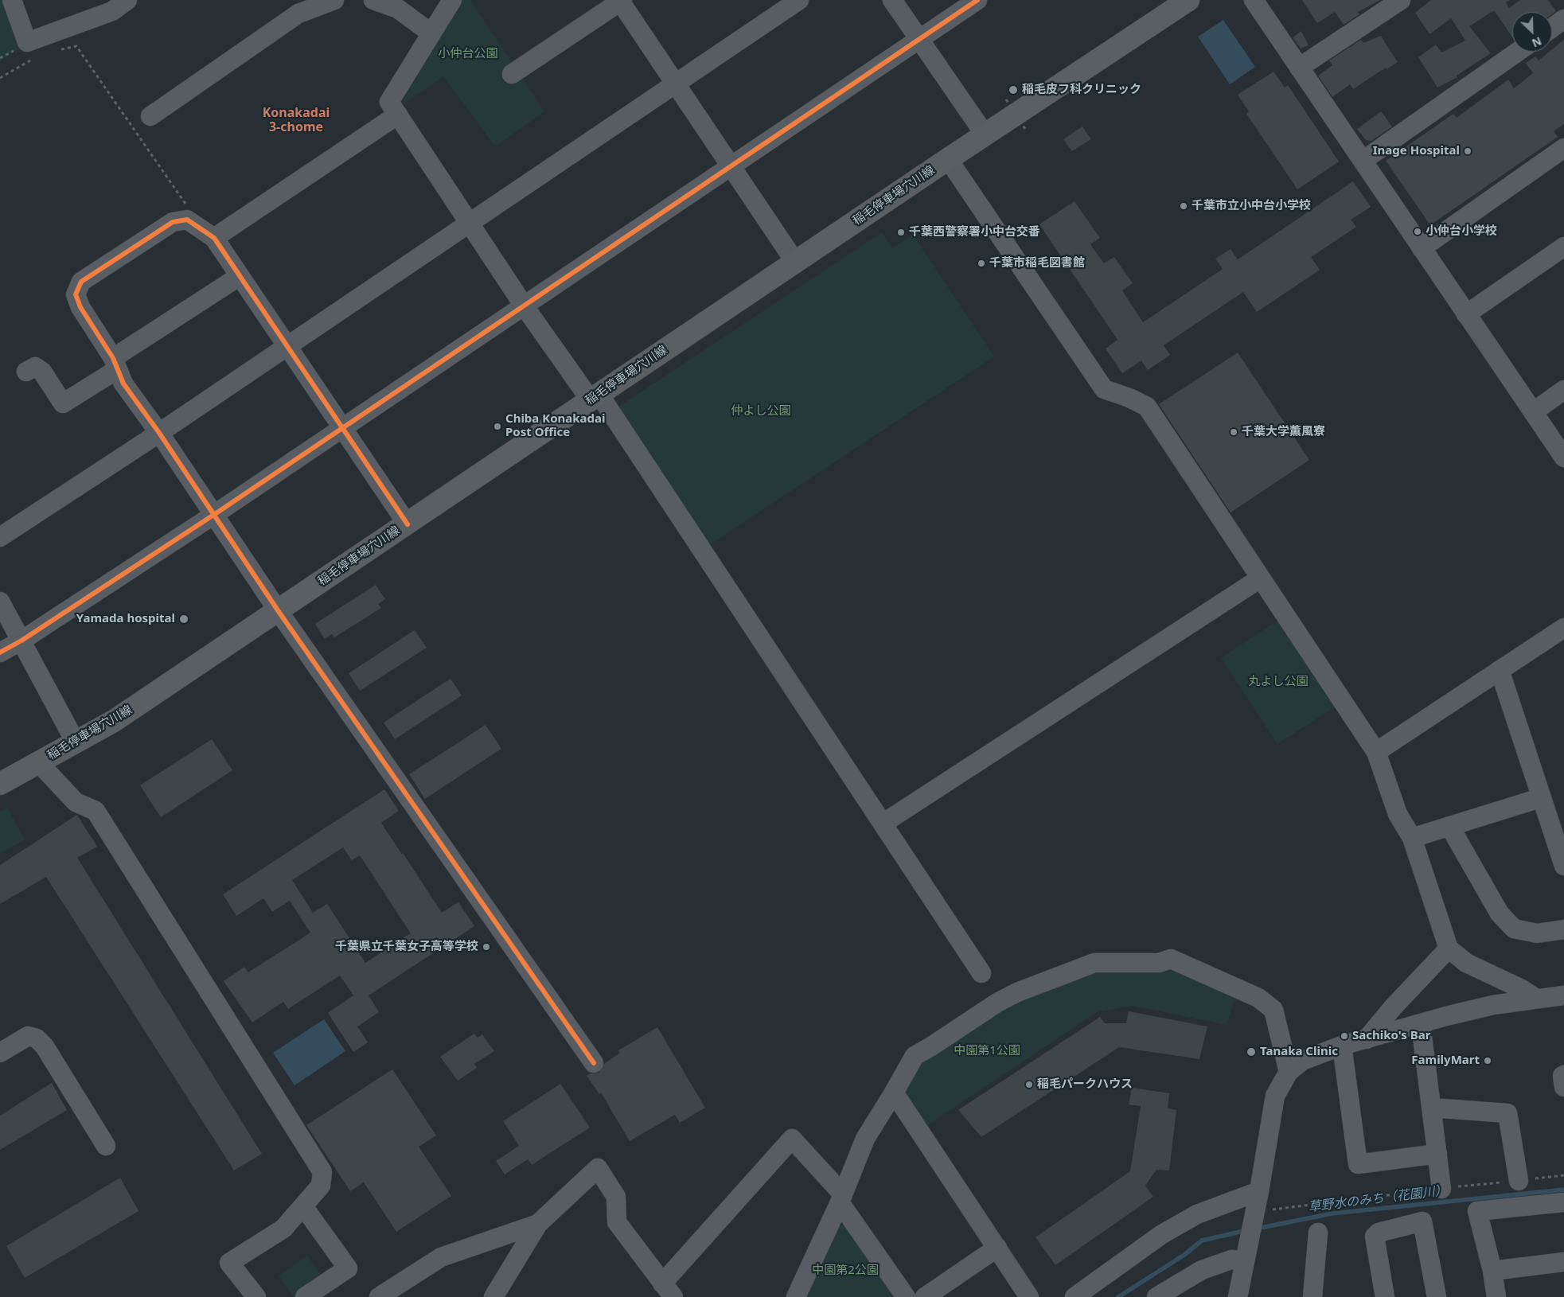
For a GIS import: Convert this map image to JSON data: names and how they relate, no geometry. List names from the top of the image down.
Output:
{
  "streets": {
    "main road": ["稲毛停車場穴川線"]
  },
  "districts": ["Konakadai 3-chome"],
  "water": ["草野水のみち（花園川）"],
  "parks": [
    "小仲台公園",
    "仲よし公園",
    "丸よし公園",
    "中園第1公園",
    "中園第2公園"
  ],
  "places": [
    "稲毛皮フ科クリニック",
    "Inage Hospital",
    "千葉市立小中台小学校",
    "小仲台小学校",
    "千葉西警察署小中台交番",
    "千葉市稲毛図書館",
    "Chiba Konakadai Post Office",
    "千葉大学薫風寮",
    "Yamada hospital",
    "千葉県立千葉女子高等学校",
    "Sachiko's Bar",
    "Tanaka Clinic",
    "FamilyMart",
    "稲毛パークハウス"
  ],
  "north": "bottom right"
}
